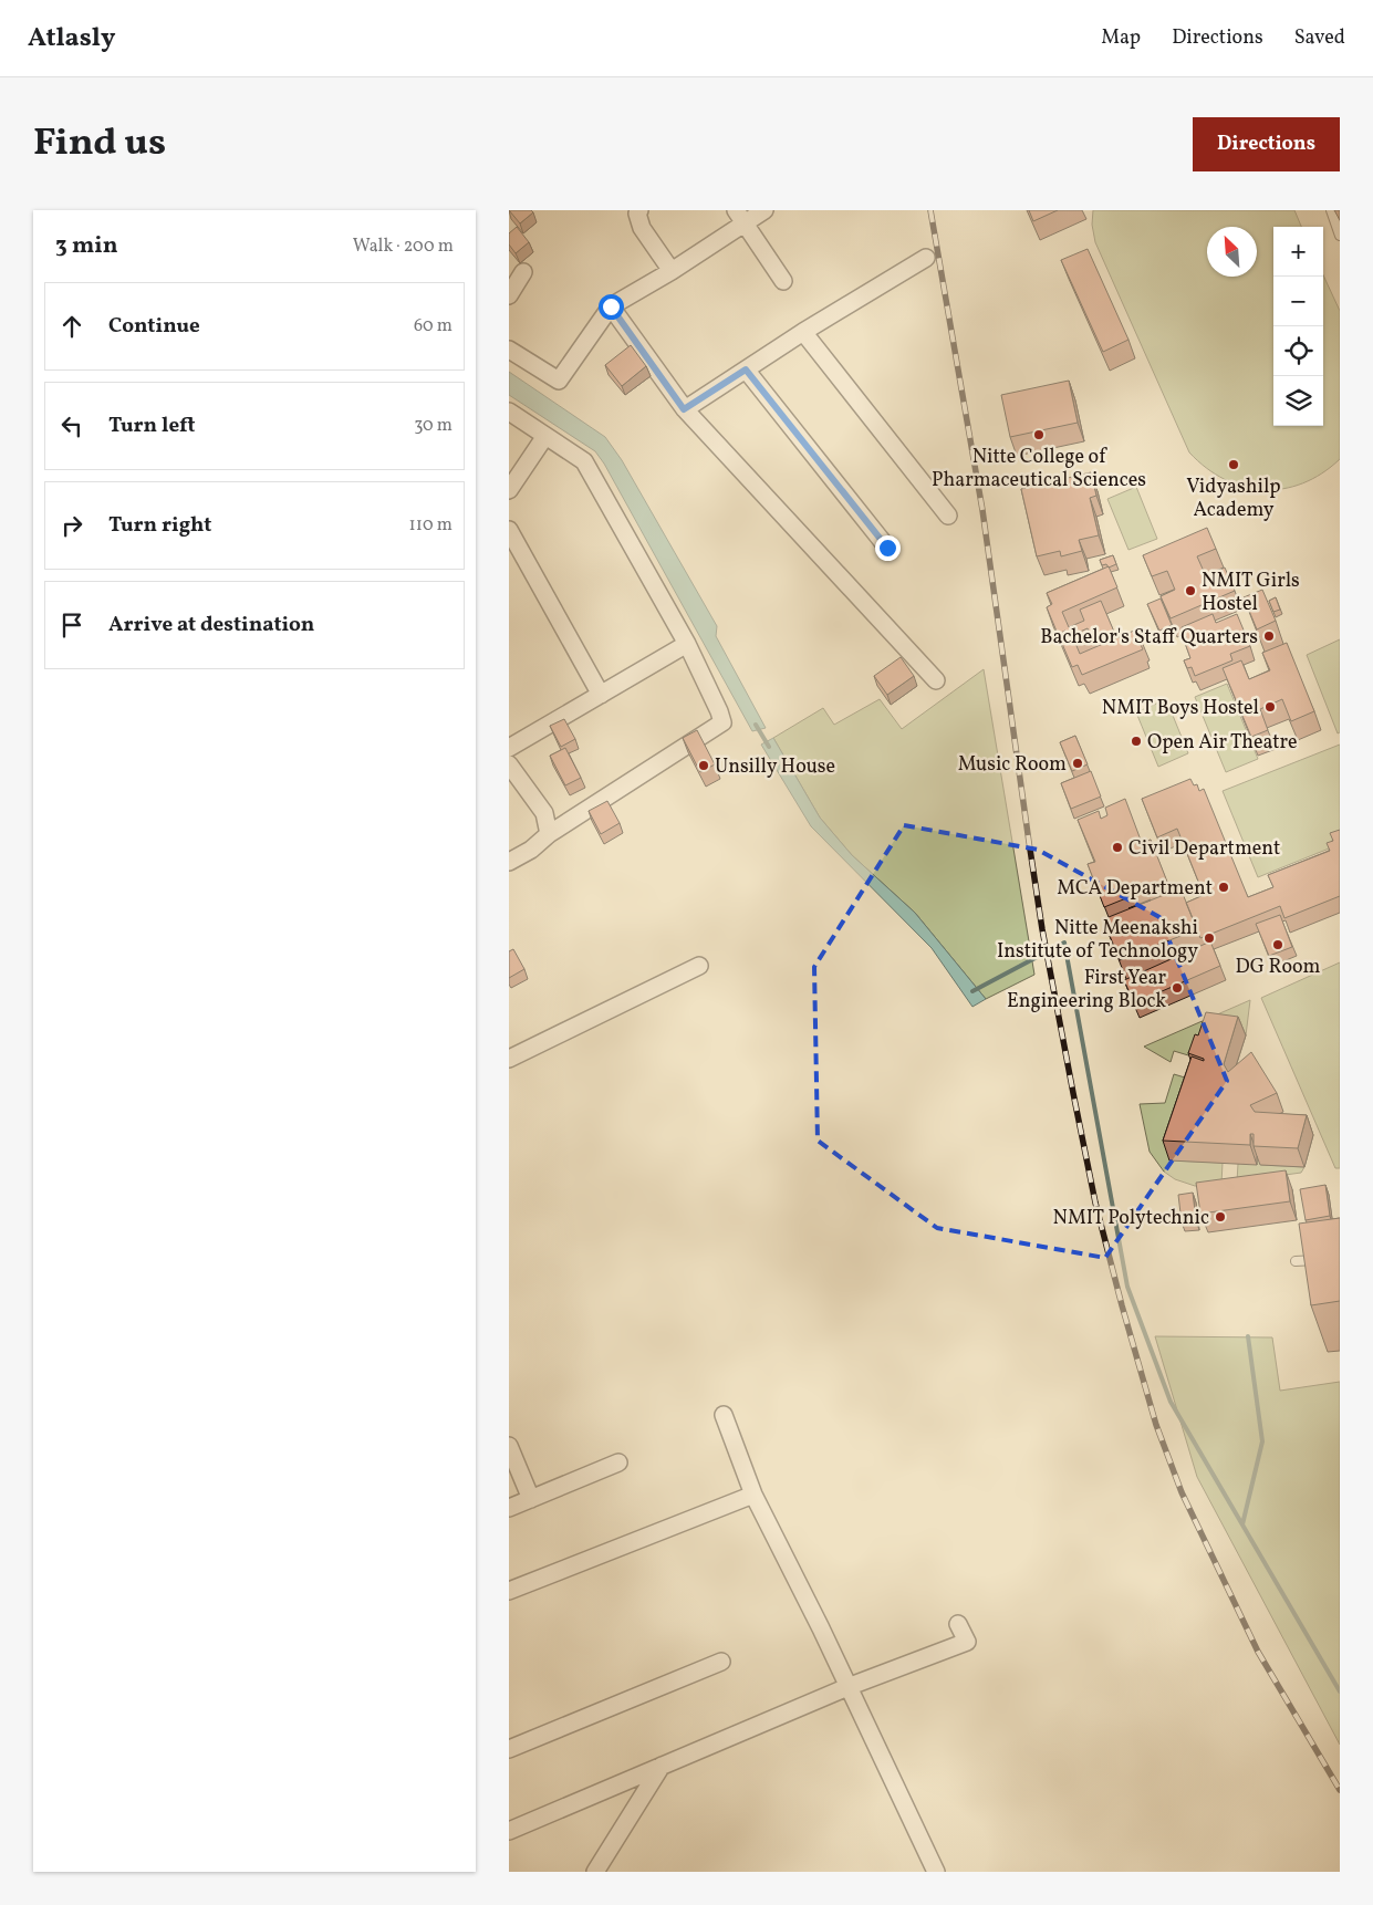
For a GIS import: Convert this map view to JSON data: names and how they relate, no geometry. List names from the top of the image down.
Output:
{
  "places": [
    "Nitte College of Pharmaceutical Sciences",
    "Vidyashilp Academy",
    "NMIT Girls Hostel",
    "Bachelor's Staff Quarters",
    "NMIT Boys Hostel",
    "Open Air Theatre",
    "Music Room",
    "Unsilly House",
    "Civil Department",
    "MCA Department",
    "Nitte Meenakshi Institute of Technology",
    "DG Room",
    "First Year Engineering Block",
    "NMIT Polytechnic"
  ],
  "north": "top left",
  "page": {
    "header": "Atlasly",
    "nav": ["Map", "Directions", "Saved"],
    "title": "Find us",
    "buttons": "Directions",
    "heading": ["3 min", "Walk · 200 m"],
    "map_buttons": ["+", "−"],
    "list": [
      ["Continue", "60 m"],
      ["Turn left", "30 m"],
      ["Turn right", "110 m"],
      "Arrive at destination"
    ]
  }
}
